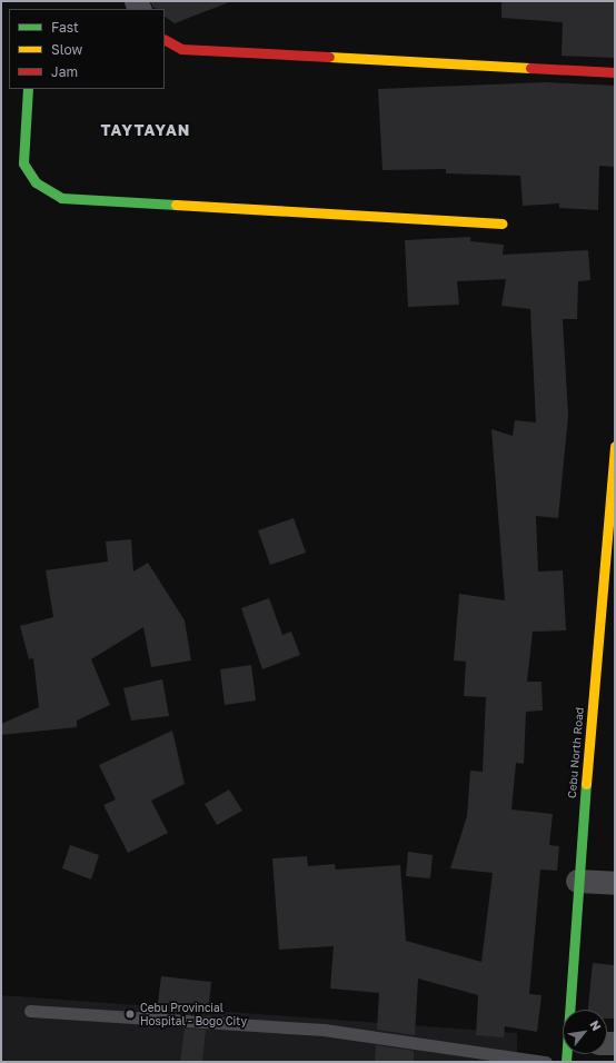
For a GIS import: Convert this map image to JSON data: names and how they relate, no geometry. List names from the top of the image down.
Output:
{
  "streets": {
    "main road": ["Cebu North Road"]
  },
  "districts": ["TAYTAYAN"],
  "places": ["Cebu Provincial Hospital - Bogo City"],
  "legend": ["Fast", "Slow", "Jam"],
  "north": "top right"
}
